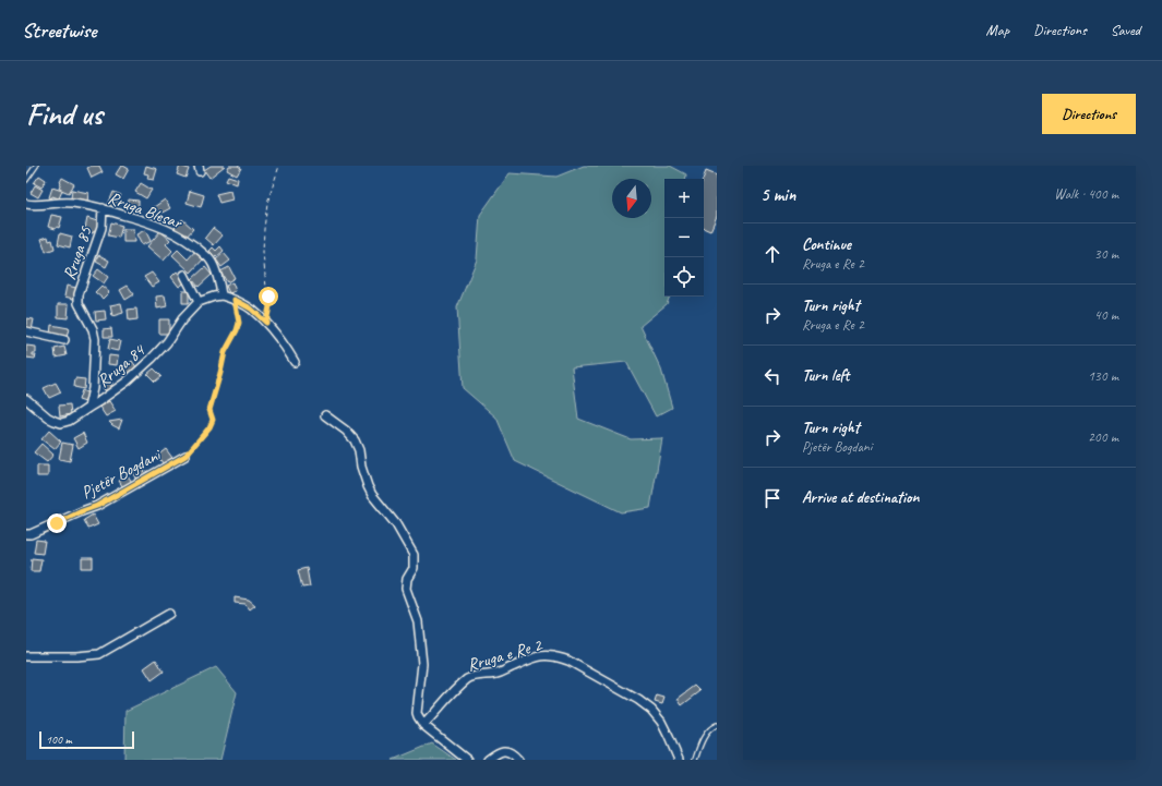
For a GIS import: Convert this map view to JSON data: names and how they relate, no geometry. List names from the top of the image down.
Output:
{
  "streets": {
    "street": [
      "Rruga Blesar",
      "Rruga 85",
      "Rruga 84",
      "Pjetër Bogdani",
      "Rruga e Re 2"
    ]
  },
  "crossings": [
    ["Rruga Blesar", "Rruga 85"],
    ["Rruga 85", "Rruga 84"]
  ],
  "scale_bar": "100 m",
  "north": "bottom",
  "page": {
    "header": "Streetwise",
    "nav": ["Map", "Directions", "Saved"],
    "buttons": "Directions",
    "title": "Find us",
    "heading": ["5 min", "Walk · 400 m"],
    "map_buttons": ["+", "−"],
    "list": [
      ["Continue", "Rruga e Re 2", "30 m"],
      ["Turn right", "Rruga e Re 2", "40 m"],
      ["Turn left", "130 m"],
      ["Turn right", "Pjetër Bogdani", "200 m"],
      "Arrive at destination"
    ],
    "scale": "100 m"
  }
}
